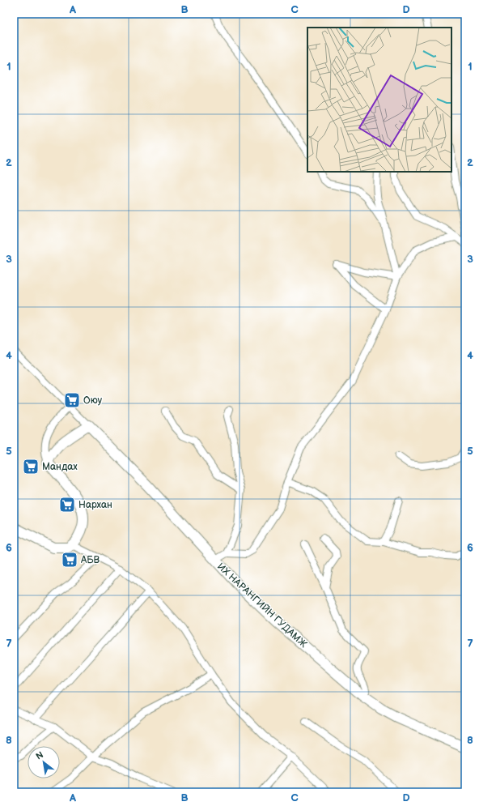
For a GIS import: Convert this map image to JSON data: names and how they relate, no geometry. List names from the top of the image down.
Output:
{
  "streets": {
    "main road": ["ИХ НАРАНГИЙН ГУДАМЖ"]
  },
  "places": {
    "supermarket": [
      "Оюу",
      "Мандах",
      "Нархан",
      "АБВ"
    ]
  },
  "north": "top left",
  "grid": {
    "columns": [
      "A",
      "B",
      "C",
      "D"
    ],
    "rows": [
      "1",
      "2",
      "3",
      "4",
      "5",
      "6",
      "7",
      "8"
    ]
  }
}
